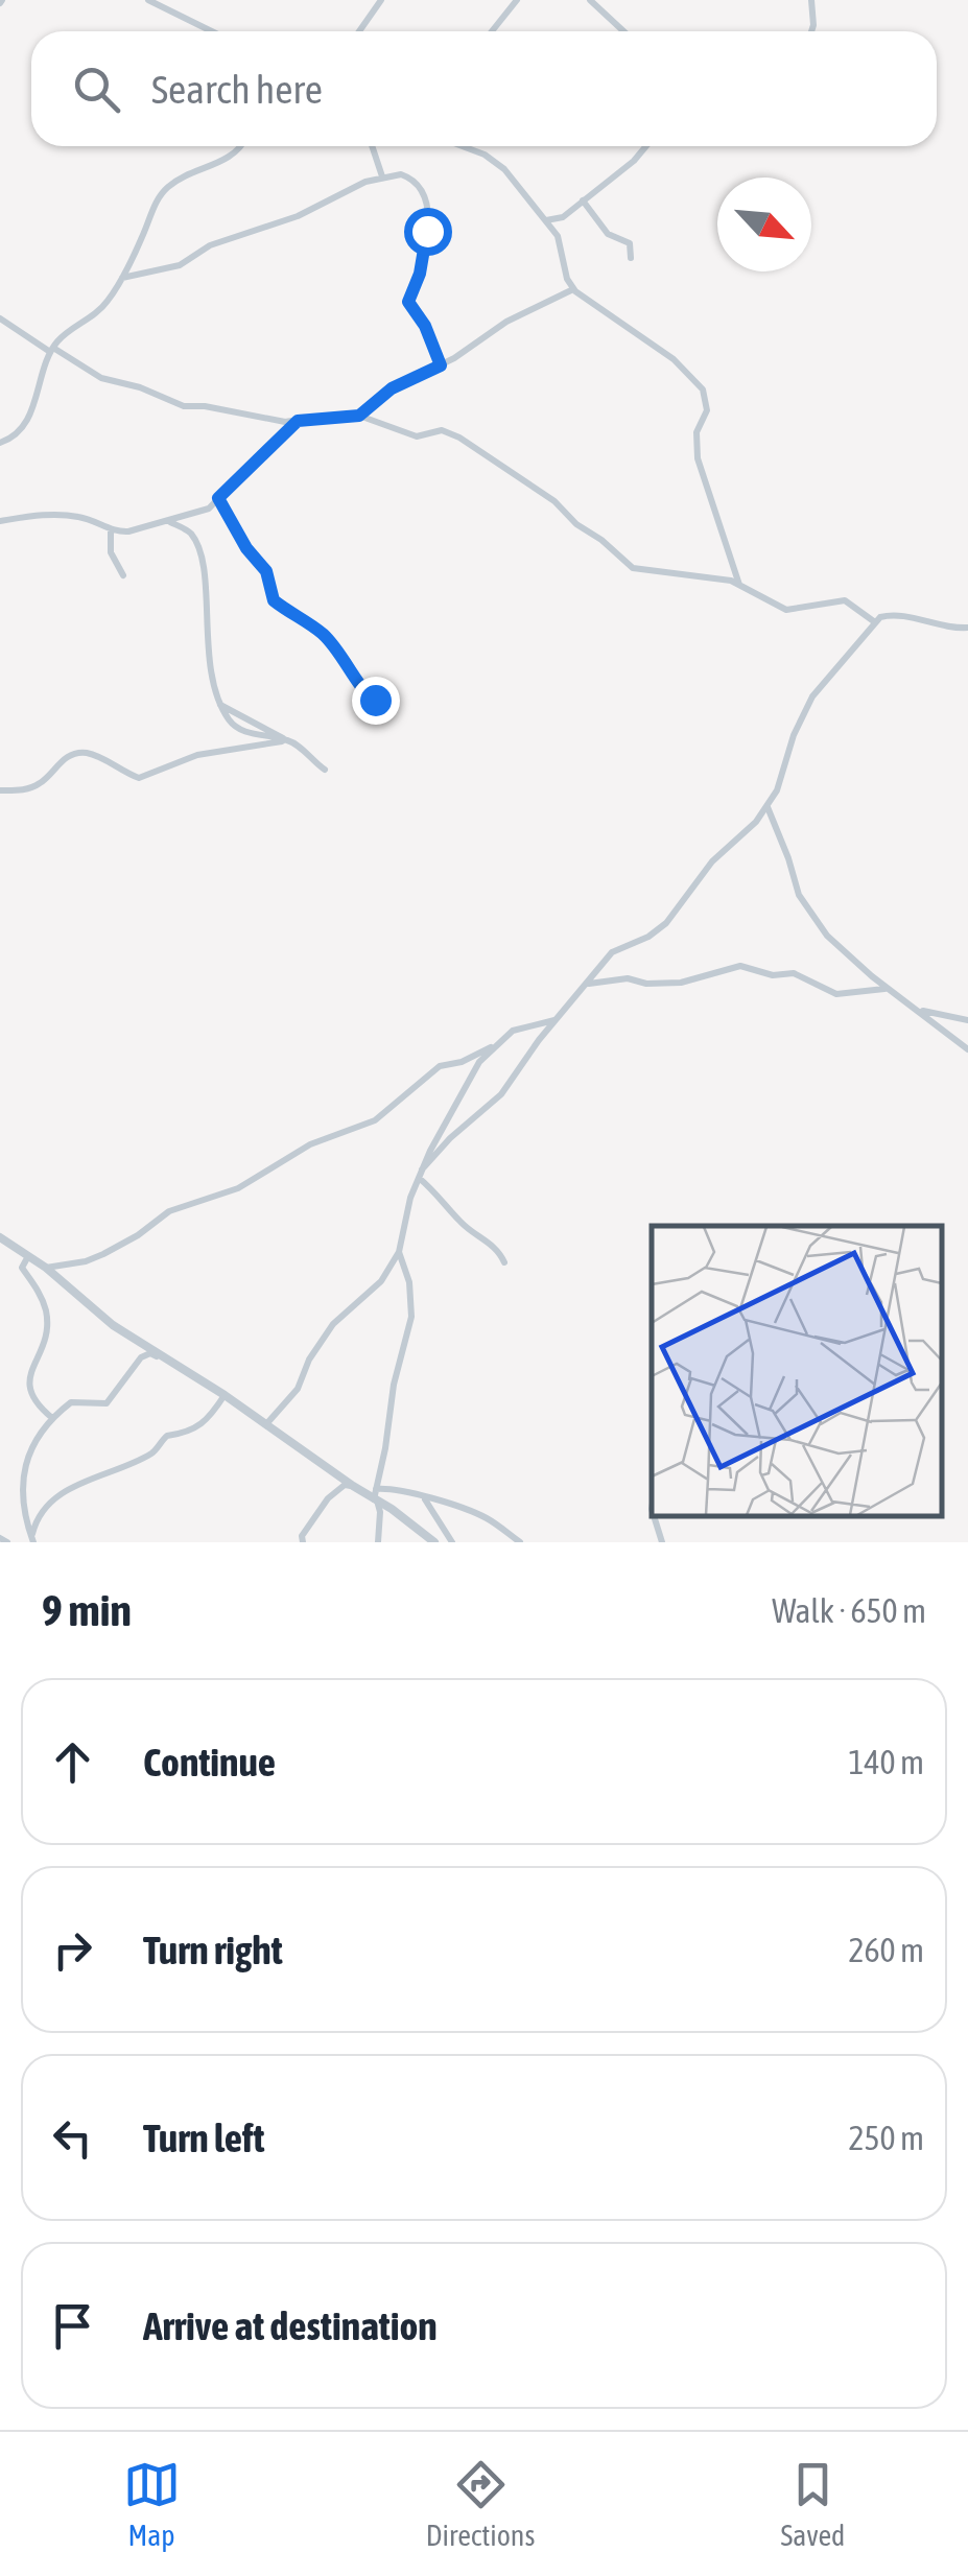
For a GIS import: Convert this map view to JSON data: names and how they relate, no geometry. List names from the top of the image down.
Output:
{
  "north": "bottom right",
  "page": {
    "search": "Search here",
    "heading": ["9 min", "Walk · 650 m"],
    "list": [
      ["Continue", "140 m"],
      ["Turn right", "260 m"],
      ["Turn left", "250 m"],
      "Arrive at destination"
    ],
    "nav": ["Map", "Directions", "Saved"]
  }
}
